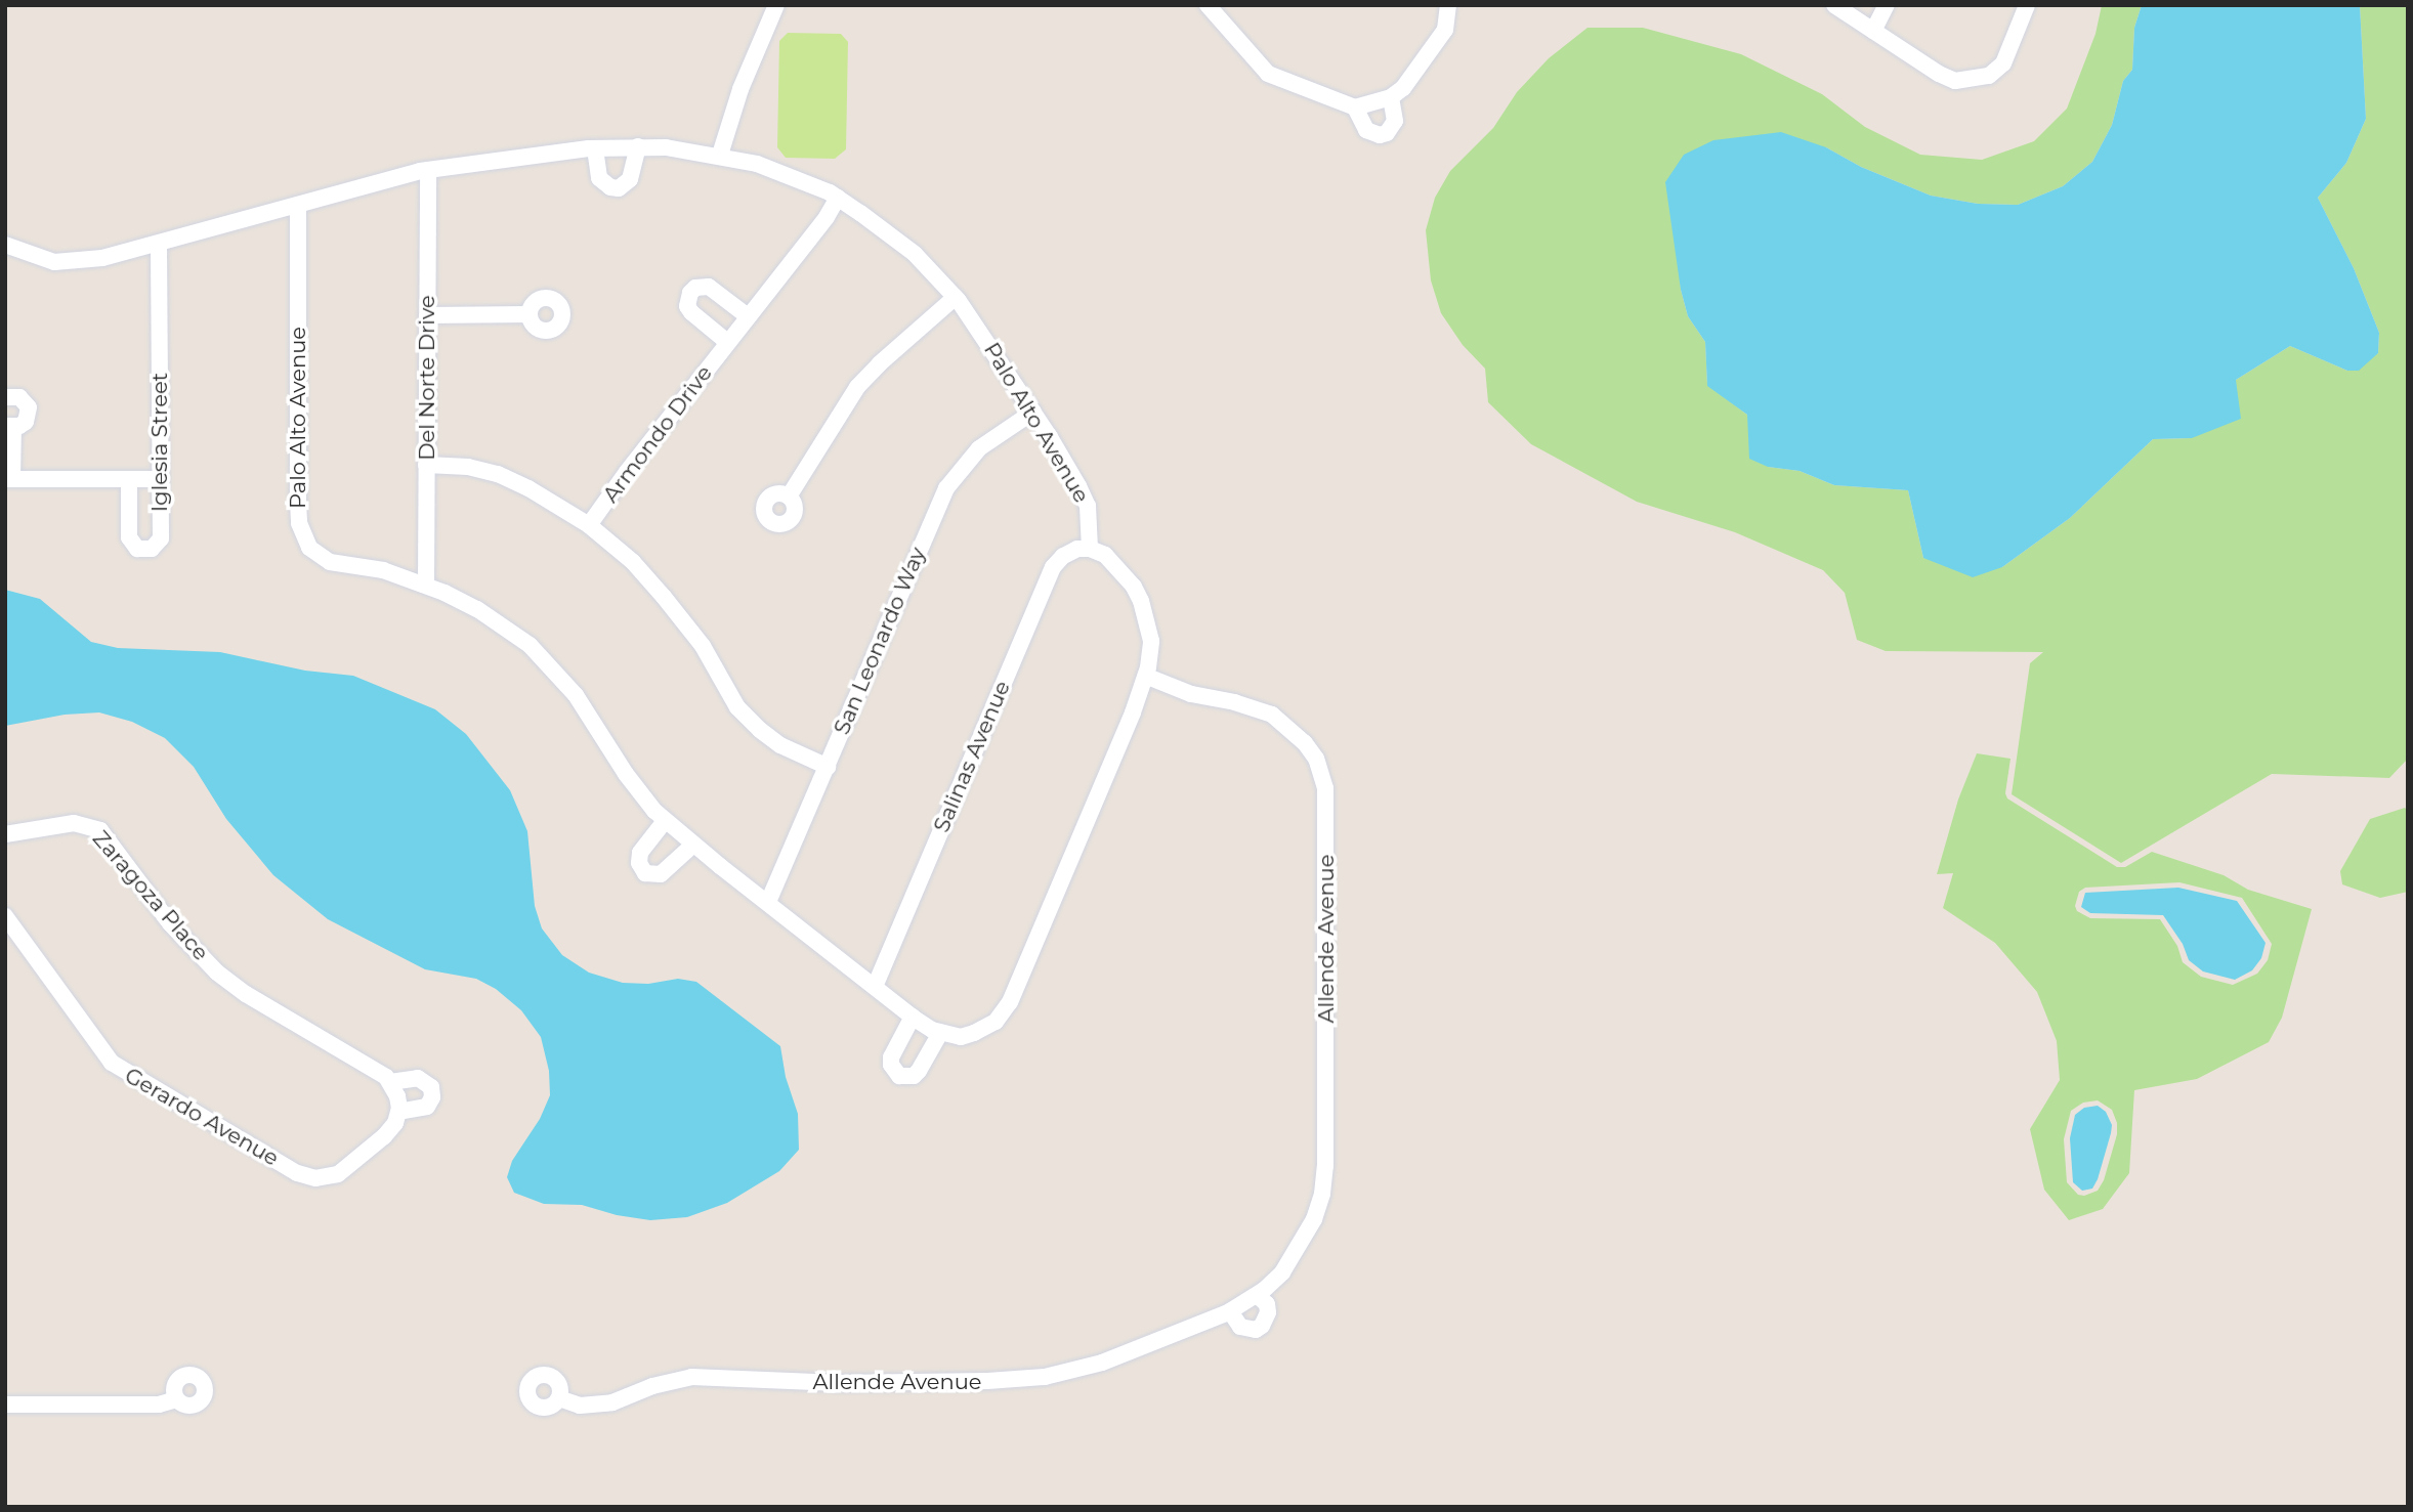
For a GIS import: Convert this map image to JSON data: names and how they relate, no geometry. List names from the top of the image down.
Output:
{
  "streets": {
    "street": [
      "Del Norte Drive",
      "Palo Alto Avenue",
      "Armondo Drive",
      "Iglesia Street",
      "San Leonardo Way",
      "Salinas Avenue",
      "Zaragoza Place",
      "Allende Avenue",
      "Gerardo Avenue"
    ]
  },
  "crossings": [
    ["Del Norte Drive", "Palo Alto Avenue"],
    ["Palo Alto Avenue", "Armondo Drive"],
    ["Palo Alto Avenue", "Iglesia Street"],
    ["Palo Alto Avenue", "San Leonardo Way"],
    ["Palo Alto Avenue", "Salinas Avenue"],
    ["Zaragoza Place", "Gerardo Avenue"]
  ]
}
